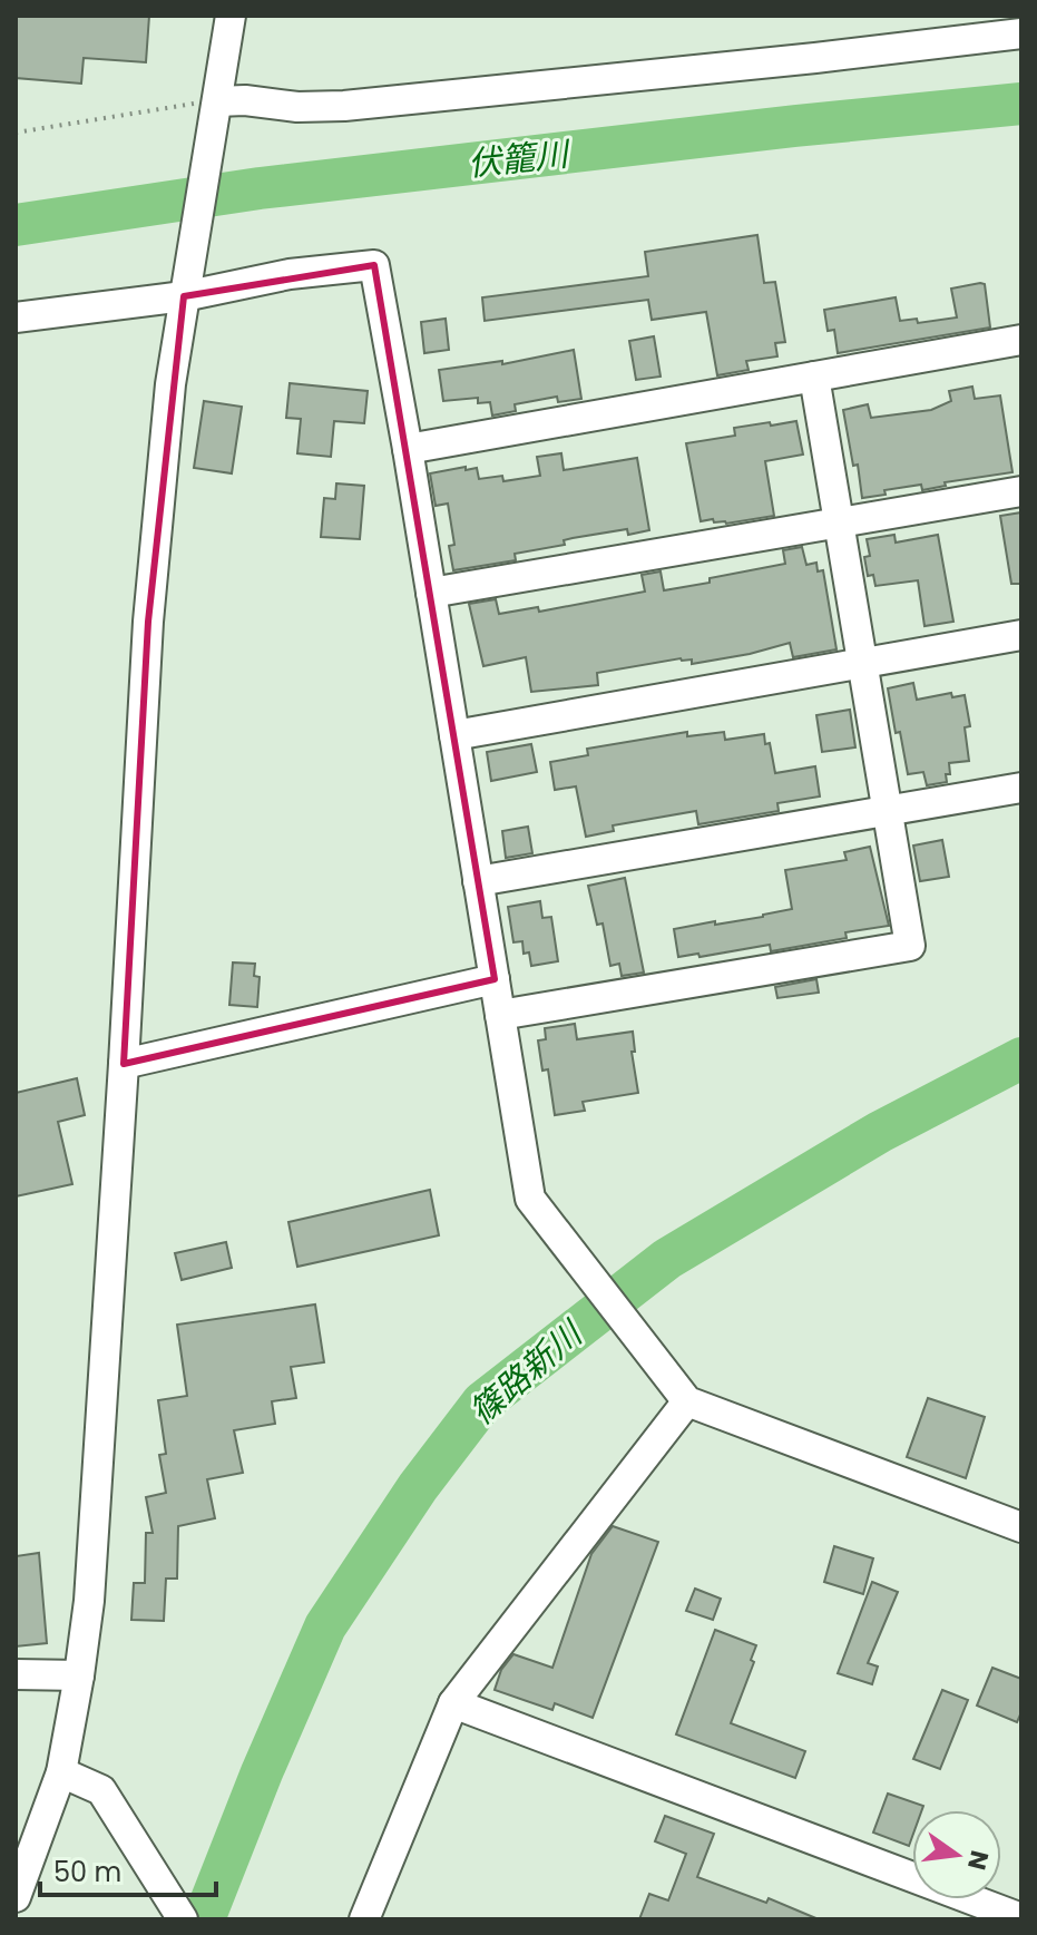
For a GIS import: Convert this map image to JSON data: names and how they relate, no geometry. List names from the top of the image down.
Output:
{
  "water": ["伏籠川", "篠路新川"],
  "scale_bar": "50 m",
  "north": "right"
}
